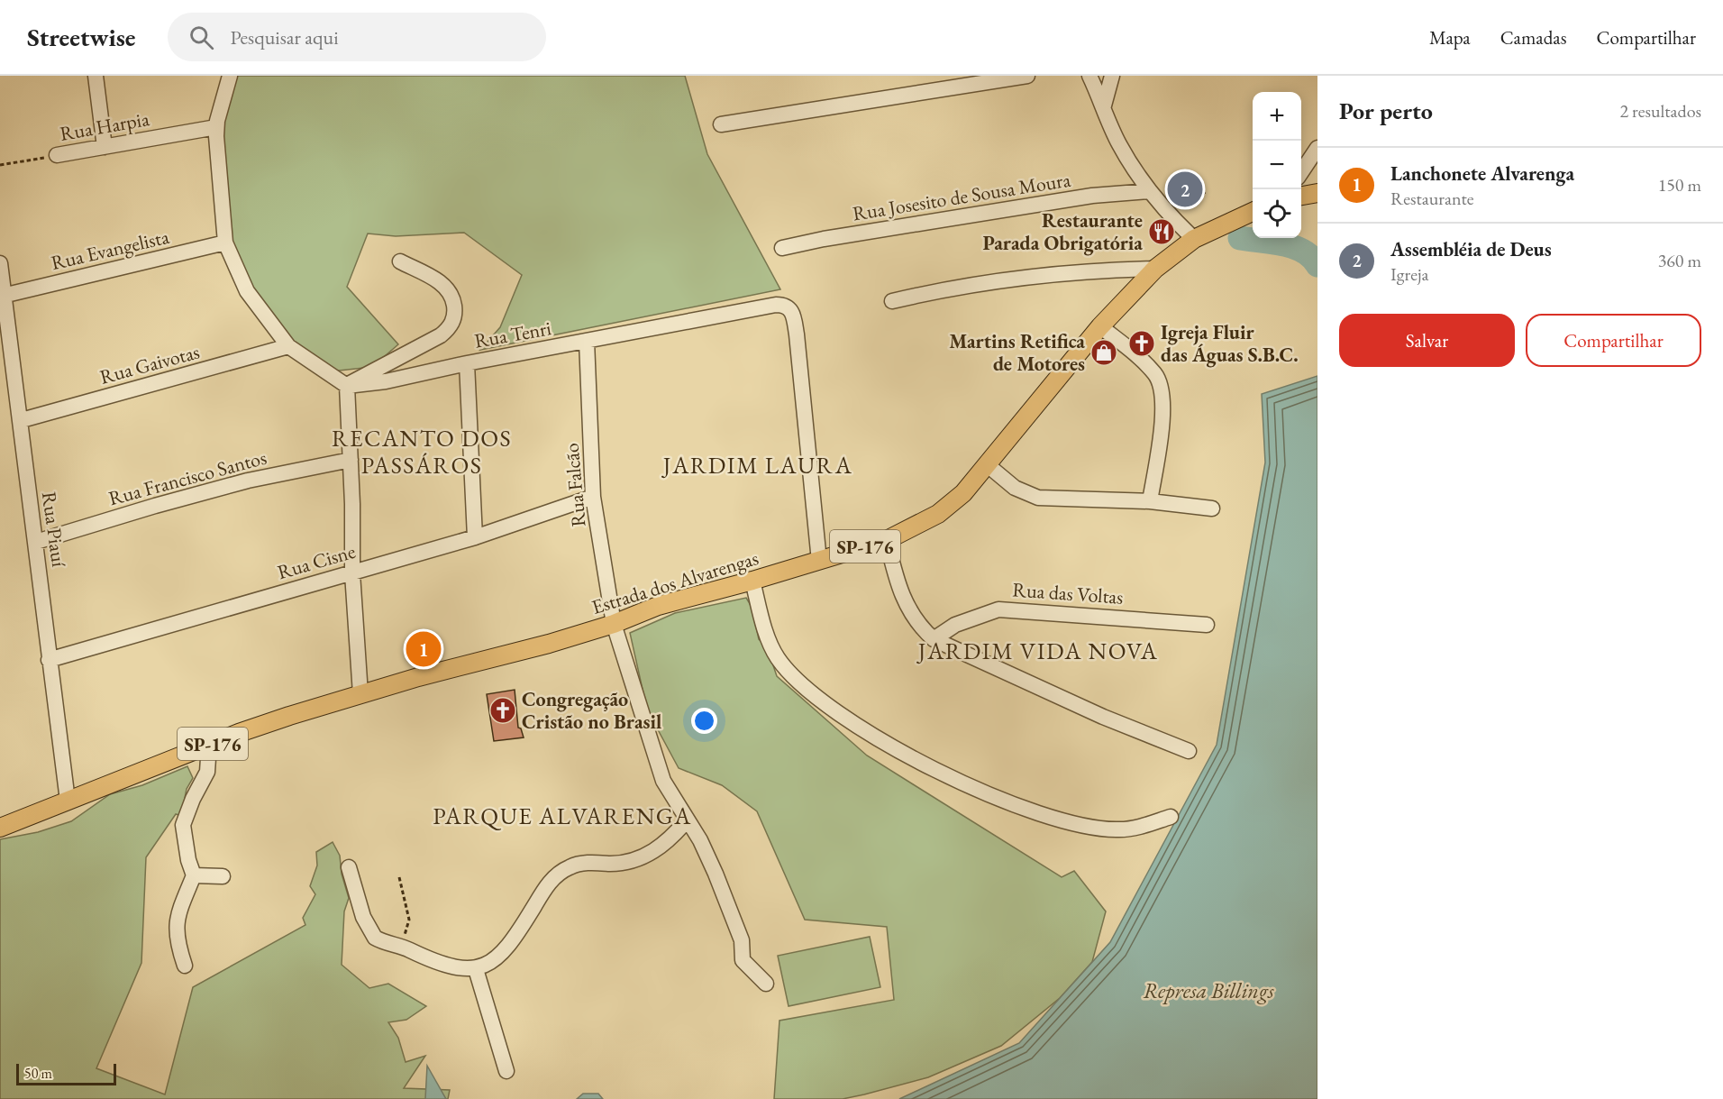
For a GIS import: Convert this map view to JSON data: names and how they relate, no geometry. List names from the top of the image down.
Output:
{
  "streets": {
    "main road": ["SP-176", "Estrada dos Alvarengas"],
    "street": [
      "Rua Harpia",
      "Rua Josesito de Sousa Moura",
      "Rua Evangelista",
      "Rua Tenri",
      "Rua Gaivotas",
      "Rua Francisco Santos",
      "Rua Falcão",
      "Rua Piauí",
      "Rua Cisne",
      "Rua das Voltas"
    ]
  },
  "crossings": [
    ["Rua Evangelista", "Rua Piauí"],
    ["Rua Tenri", "Rua Falcão"],
    ["Rua Tenri", "Estrada dos Alvarengas"],
    ["Rua Gaivotas", "Rua Piauí"],
    ["Rua Francisco Santos", "Rua Piauí"],
    ["Rua Falcão", "Rua Cisne"],
    ["Rua Falcão", "Estrada dos Alvarengas"],
    ["Rua Piauí", "Rua Cisne"],
    ["Rua Piauí", "Estrada dos Alvarengas"]
  ],
  "districts": [
    "RECANTO DOS PASSÁROS",
    "JARDIM LAURA",
    "JARDIM VIDA NOVA",
    "PARQUE ALVARENGA"
  ],
  "water": ["Represa Billings"],
  "places": {
    "restaurant": ["Restaurante Parada Obrigatória"],
    "church": ["Igreja Fluir das Águas S.B.C.", "Congregação Cristão no Brasil"],
    "shop": ["Martins Retifica de Motores"]
  },
  "scale_bar": "50 m",
  "page": {
    "header": "Streetwise",
    "search": "Pesquisar aqui",
    "nav": ["Mapa", "Camadas", "Compartilhar"],
    "heading": ["Por perto", "2 resultados"],
    "map_buttons": ["+", "−"],
    "list": [
      {
        "mark": "1",
        "name": "Lanchonete Alvarenga",
        "note": "Restaurante",
        "value": "150 m"
      },
      {
        "mark": "2",
        "name": "Assembléia de Deus",
        "note": "Igreja",
        "value": "360 m"
      }
    ],
    "pins": ["2", "1"],
    "buttons": ["Salvar", "Compartilhar"],
    "scale": "50 m"
  }
}
